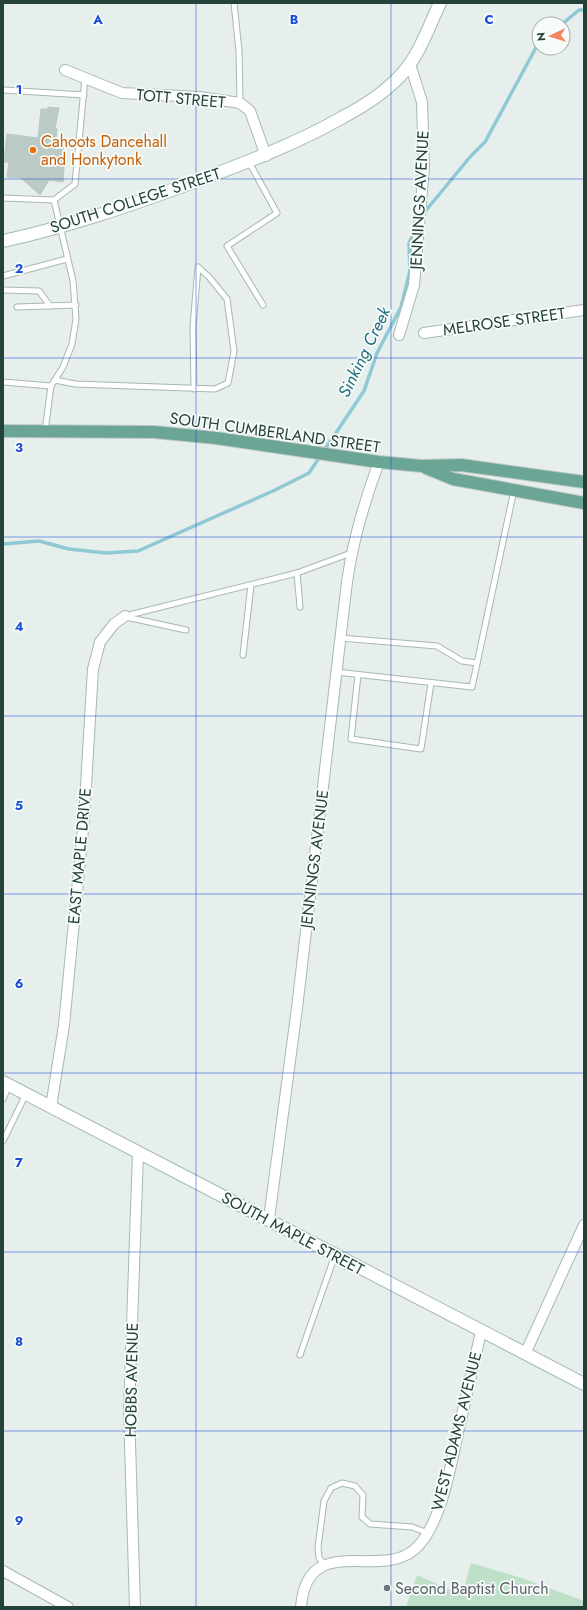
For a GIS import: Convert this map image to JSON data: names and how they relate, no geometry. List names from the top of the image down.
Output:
{
  "streets": {
    "main road": ["SOUTH CUMBERLAND STREET"],
    "street": [
      "TOTT STREET",
      "SOUTH COLLEGE STREET",
      "JENNINGS AVENUE",
      "MELROSE STREET",
      "EAST MAPLE DRIVE",
      "SOUTH MAPLE STREET",
      "HOBBS AVENUE",
      "WEST ADAMS AVENUE"
    ]
  },
  "crossings": [
    ["TOTT STREET", "SOUTH COLLEGE STREET"],
    ["SOUTH COLLEGE STREET", "JENNINGS AVENUE"],
    ["JENNINGS AVENUE", "SOUTH CUMBERLAND STREET"],
    ["JENNINGS AVENUE", "SOUTH MAPLE STREET"],
    ["EAST MAPLE DRIVE", "SOUTH MAPLE STREET"],
    ["SOUTH MAPLE STREET", "HOBBS AVENUE"],
    ["SOUTH MAPLE STREET", "WEST ADAMS AVENUE"]
  ],
  "water": ["Sinking Creek"],
  "places": ["Cahoots Dancehall and Honkytonk", "Second Baptist Church"],
  "north": "left",
  "grid": {
    "columns": ["A", "B", "C"],
    "rows": [
      "1",
      "2",
      "3",
      "4",
      "5",
      "6",
      "7",
      "8",
      "9"
    ]
  }
}
